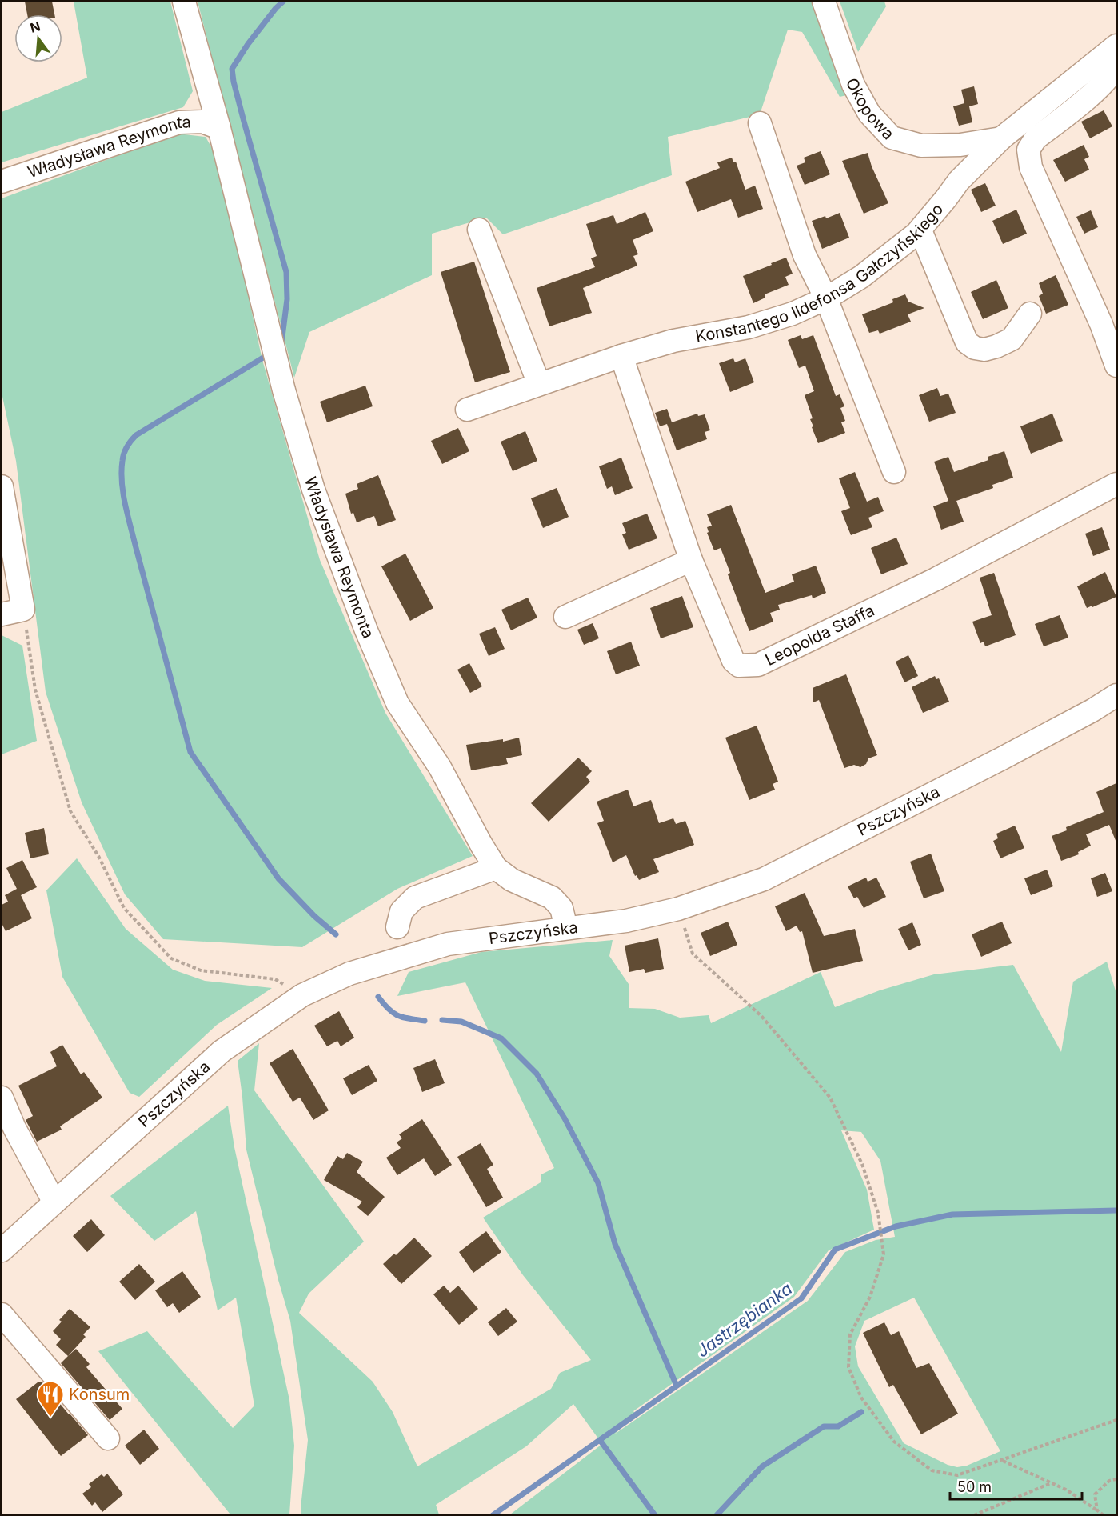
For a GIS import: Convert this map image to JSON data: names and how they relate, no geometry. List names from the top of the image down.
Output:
{
  "streets": {
    "street": [
      "Okopowa",
      "Władysława Reymonta",
      "Konstantego Ildefonsa Gałczyńskiego",
      "Leopolda Staffa",
      "Pszczyńska"
    ]
  },
  "crossings": [
    ["Okopowa", "Konstantego Ildefonsa Gałczyńskiego"],
    ["Władysława Reymonta", "Pszczyńska"],
    ["Konstantego Ildefonsa Gałczyńskiego", "Leopolda Staffa"]
  ],
  "water": ["Jastrzębianka"],
  "places": {
    "restaurant": ["Konsum"]
  },
  "scale_bar": "50 m",
  "north": "top"
}
